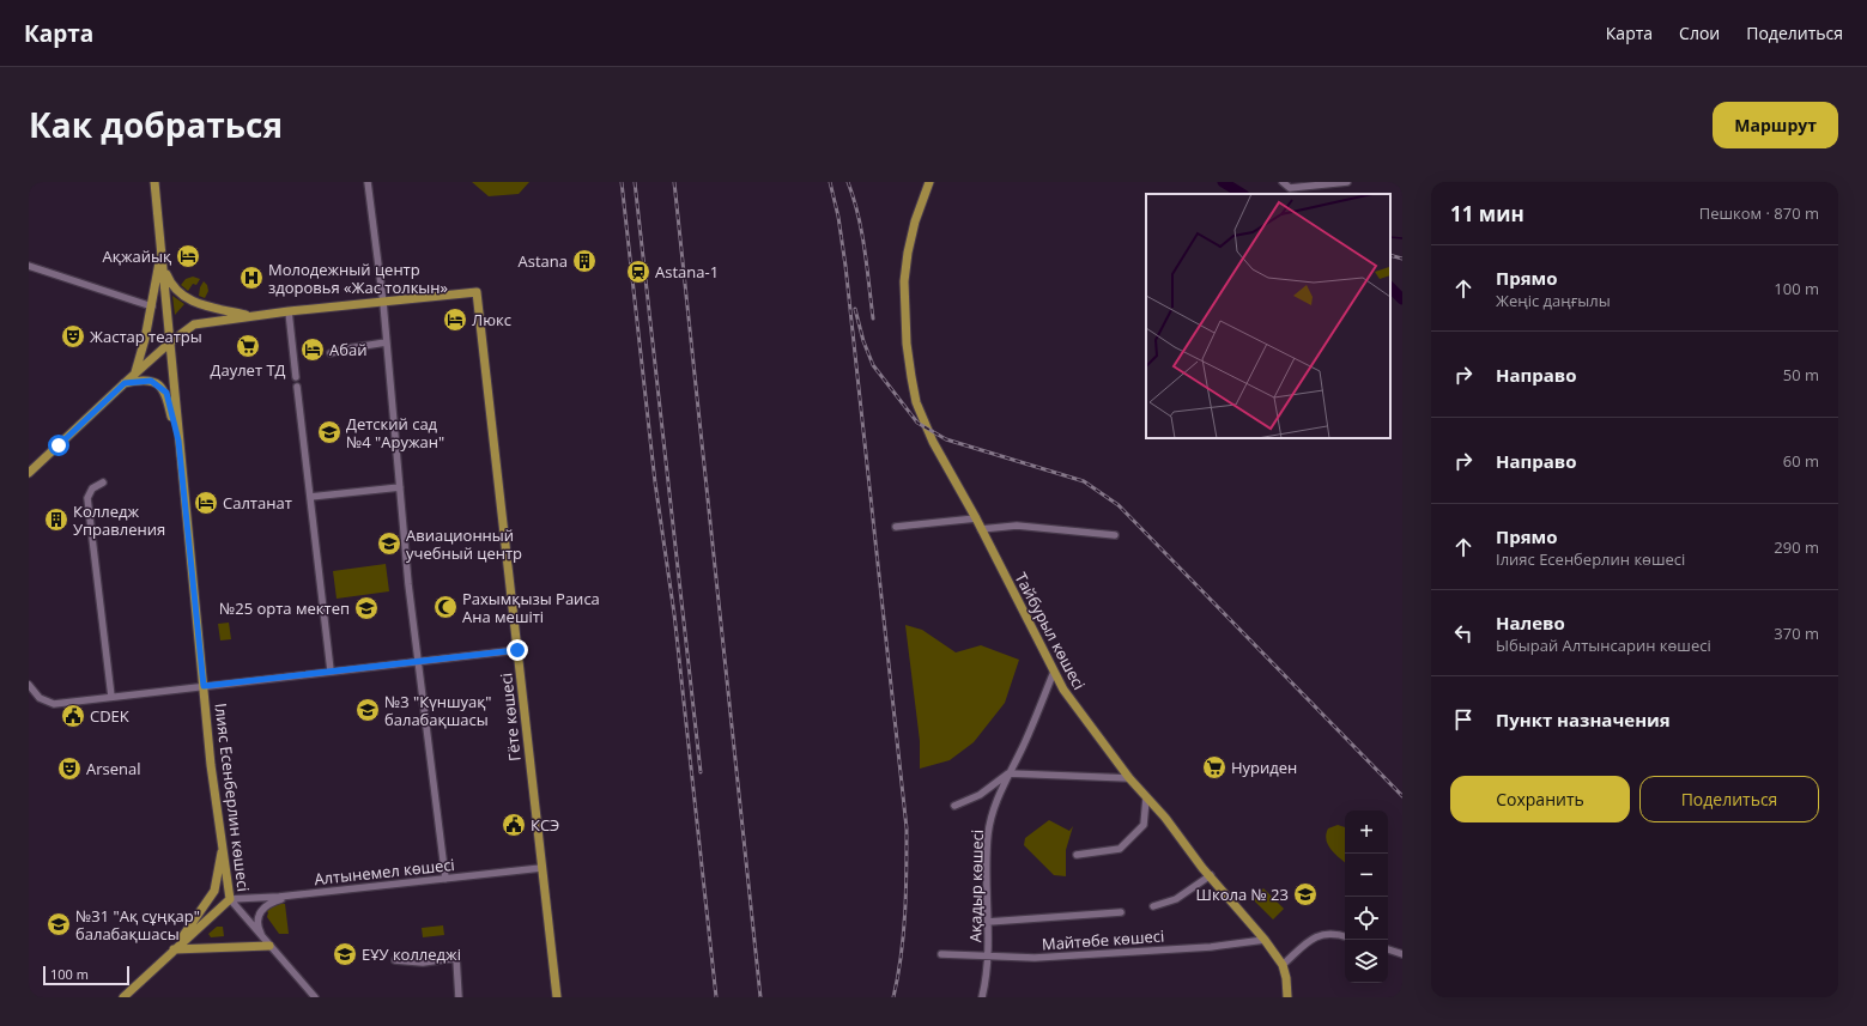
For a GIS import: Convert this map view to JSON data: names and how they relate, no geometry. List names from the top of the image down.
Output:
{
  "streets": {
    "main road": ["Тайбурыл көшесі", "Гёте көшесі", "Ілияс Есенберлин көшесі"],
    "street": ["Алтынемел көшесі", "Ақадыр көшесі", "Майтөбе көшесі"]
  },
  "crossings": [
    ["Тайбурыл көшесі", "Ақадыр көшесі"],
    ["Тайбурыл көшесі", "Майтөбе көшесі"],
    ["Гёте көшесі", "Алтынемел көшесі"],
    ["Ілияс Есенберлин көшесі", "Алтынемел көшесі"],
    ["Ақадыр көшесі", "Майтөбе көшесі"]
  ],
  "places": {
    "hotel": [
      "Ақжайық",
      "Люкс",
      "Абай",
      "Салтанат"
    ],
    "building": ["Astana", "Колледж Управления"],
    "station": ["Astana-1"],
    "hospital": ["Молодежный центр здоровья «Жас толкын»"],
    "theatre": ["Жастар театры", "Arsenal"],
    "supermarket": ["Даулет ТД", "Нуриден"],
    "school or university": [
      "Детский сад №4 \"Аружан\"",
      "Авиационный учебный центр",
      "№25 орта мектеп",
      "№3 \"Күншуақ\" балабақшасы",
      "Школа № 23",
      "№31 \"Ақ сұңқар\" балабақшасы",
      "ЕҰУ колледжі"
    ],
    "mosque": ["Рахымқызы Раиса Ана мешіті"],
    "public building": ["CDEK", "КСЭ"]
  },
  "scale_bar": "100 m",
  "page": {
    "header": "Карта",
    "nav": ["Карта", "Слои", "Поделиться"],
    "title": "Как добраться",
    "buttons": [
      "Маршрут",
      ["Сохранить", "Поделиться"]
    ],
    "heading": ["11 мин", "Пешком · 870 m"],
    "list": [
      ["Прямо", "Жеңіс даңғылы", "100 m"],
      ["Направо", "50 m"],
      ["Направо", "60 m"],
      ["Прямо", "Ілияс Есенберлин көшесі", "290 m"],
      ["Налево", "Ыбырай Алтынсарин көшесі", "370 m"],
      "Пункт назначения"
    ],
    "map_buttons": ["+", "−"],
    "scale": "100 m"
  }
}
